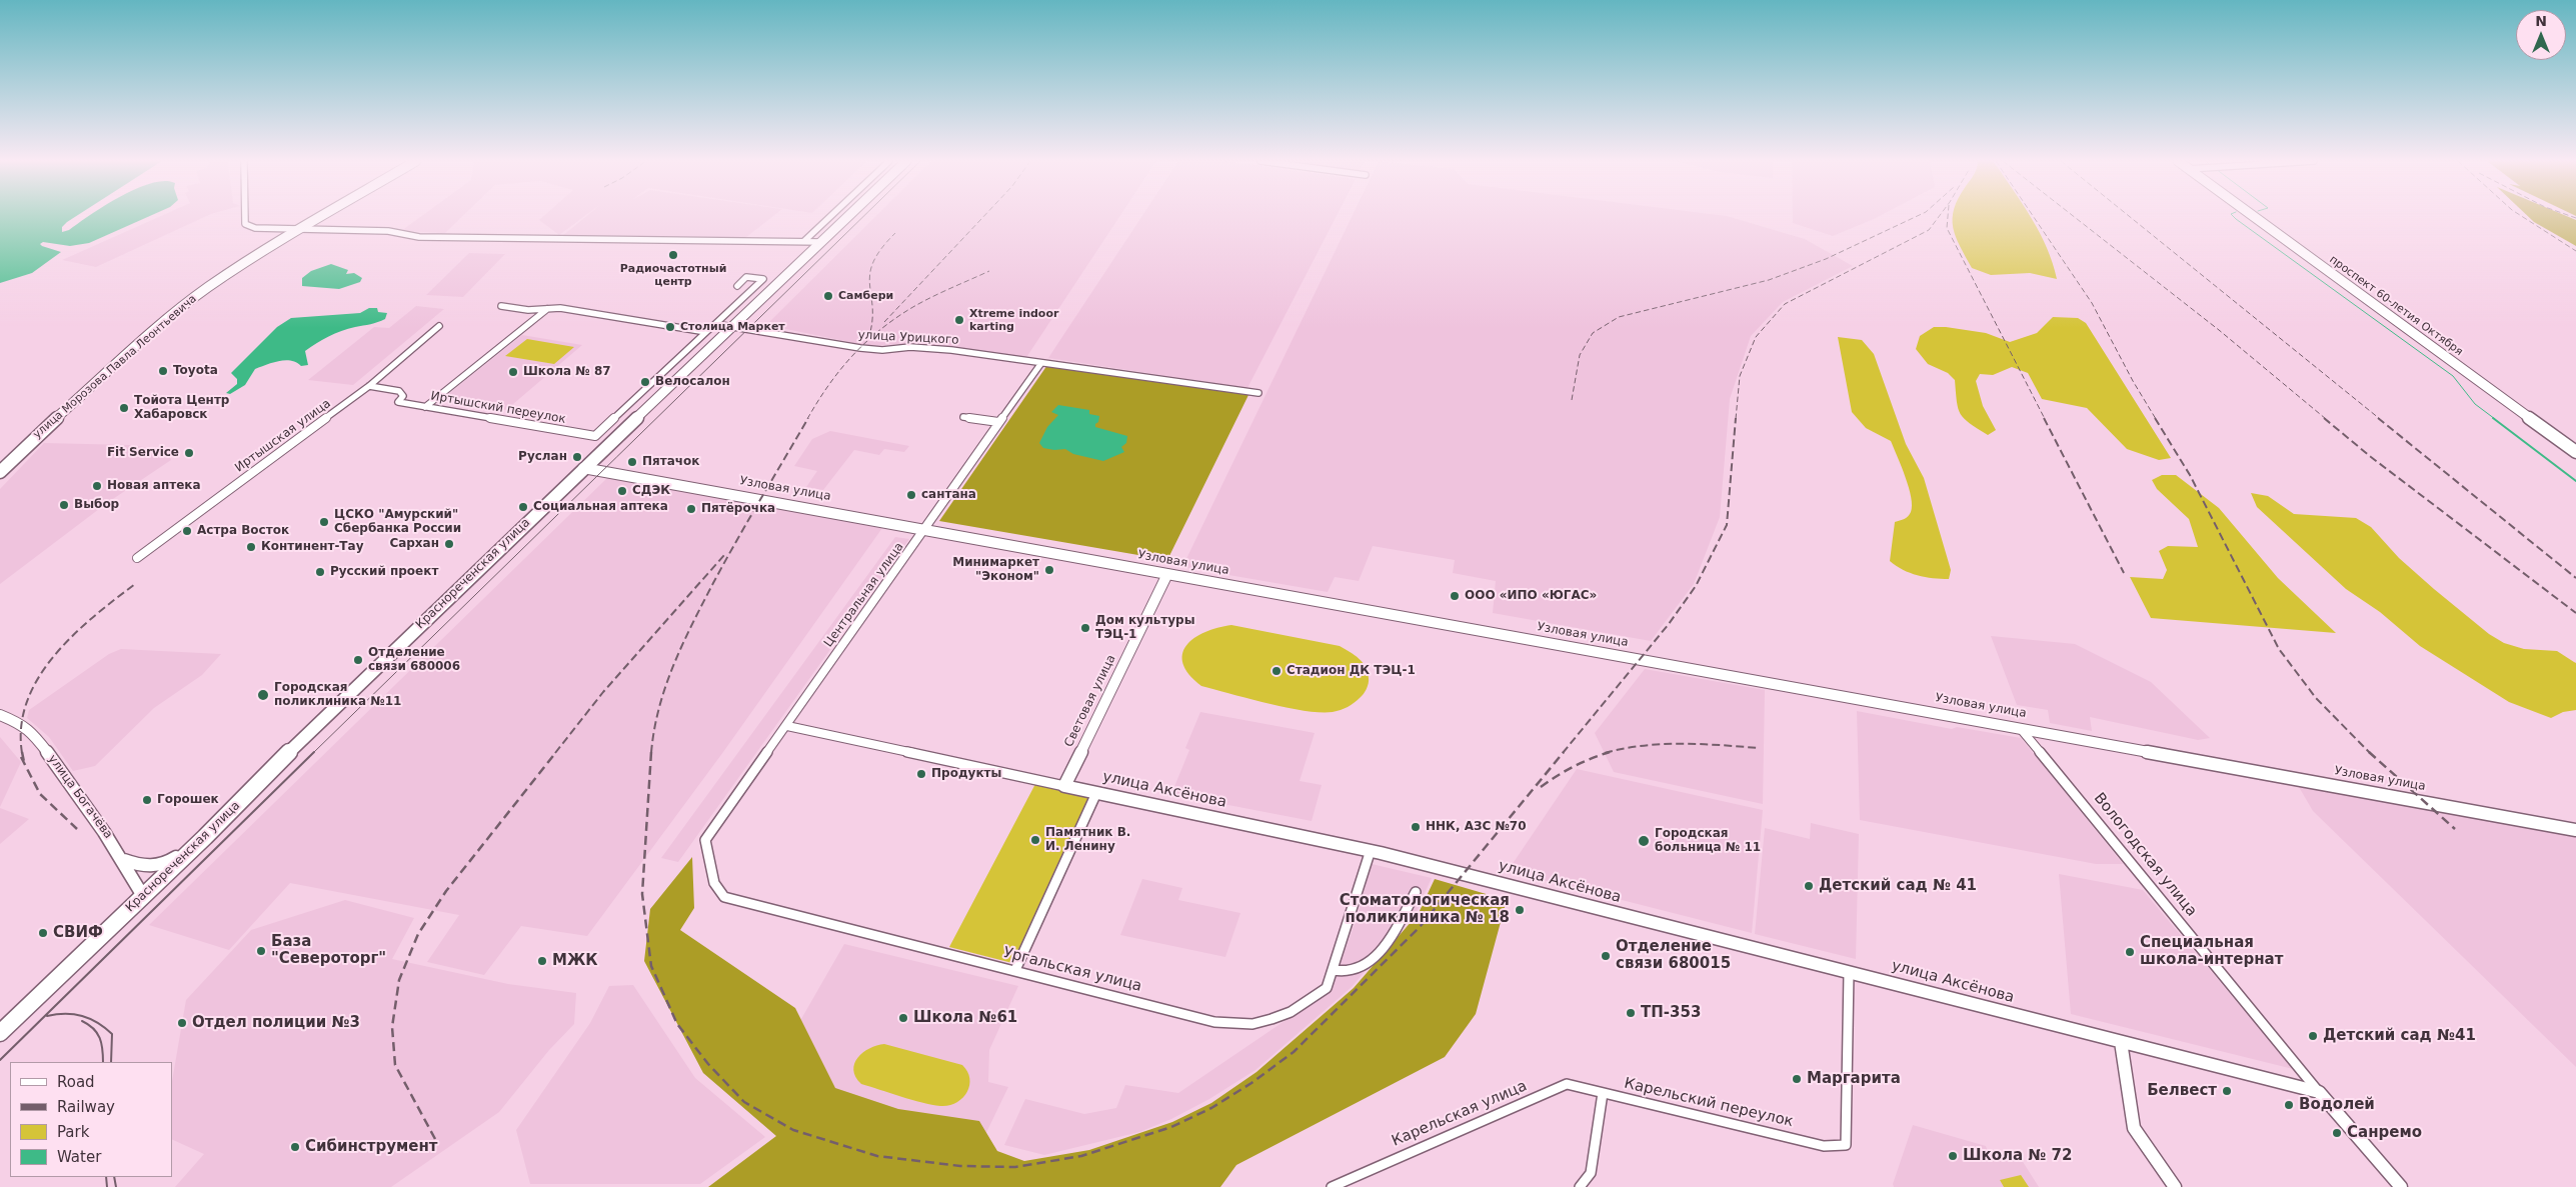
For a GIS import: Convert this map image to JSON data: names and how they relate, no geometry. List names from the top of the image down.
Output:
{
  "streets": {
    "main road": ["проспект 60-летия Октября", "улица Морозова Павла Леонтьевича", "Краснореченская улица"],
    "street": [
      "улица Урицкого",
      "Иртышский переулок",
      "Иртышская улица",
      "Узловая улица",
      "Центральная улица",
      "Световая улица",
      "улица Аксёнова",
      "улица Богачёва",
      "Вологодская улица",
      "Ургальская улица",
      "Карельский переулок",
      "Карельская улица"
    ]
  },
  "crossings": [
    ["улица Урицкого", "Краснореченская улица"],
    ["улица Урицкого", "Центральная улица"],
    ["Иртышский переулок", "Иртышская улица"],
    ["Узловая улица", "Краснореченская улица"],
    ["Узловая улица", "Центральная улица"],
    ["Узловая улица", "Световая улица"],
    ["Узловая улица", "Вологодская улица"],
    ["Краснореченская улица", "улица Богачёва"],
    ["Центральная улица", "улица Аксёнова"],
    ["Центральная улица", "Ургальская улица"],
    ["Световая улица", "улица Аксёнова"],
    ["улица Аксёнова", "Вологодская улица"],
    ["улица Аксёнова", "Ургальская улица"],
    ["улица Аксёнова", "Карельский переулок"],
    ["Карельский переулок", "Карельская улица"]
  ],
  "places": [
    "Радиочастотный центр",
    "Самбери",
    "Xtreme indoor karting",
    "Столица Маркет",
    "Toyota",
    "Школа № 87",
    "Велосалон",
    "Тойота Центр Хабаровск",
    "Fit Service",
    "Руслан",
    "Пятачок",
    "Новая аптека",
    "СДЭК",
    "сантана",
    "Выбор",
    "Социальная аптека",
    "Пятёрочка",
    "ЦСКО \"Амурский\" Сбербанка России",
    "Астра Восток",
    "Сархан",
    "Континент-Тау",
    "Минимаркет \"Эконом\"",
    "Русский проект",
    "ООО «ИПО «ЮГАС»",
    "Дом культуры ТЭЦ-1",
    "Отделение связи 680006",
    "Стадион ДК ТЭЦ-1",
    "Городская поликлиника №11",
    "Продукты",
    "Горошек",
    "ННК, АЗС №70",
    "Памятник В. И. Ленину",
    "Городская больница № 11",
    "Детский сад № 41",
    "Стоматологическая поликлиника № 18",
    "СВИФ",
    "База \"Североторг\"",
    "Специальная школа-интернат",
    "Отделение связи 680015",
    "МЖК",
    "ТП-353",
    "Школа №61",
    "Отдел полиции №3",
    "Детский сад №41",
    "Маргарита",
    "Белвест",
    "Водолей",
    "Санремо",
    "Сибинструмент",
    "Школа № 72"
  ],
  "legend": [
    "Road",
    "Railway",
    "Park",
    "Water"
  ],
  "north": "top"
}
